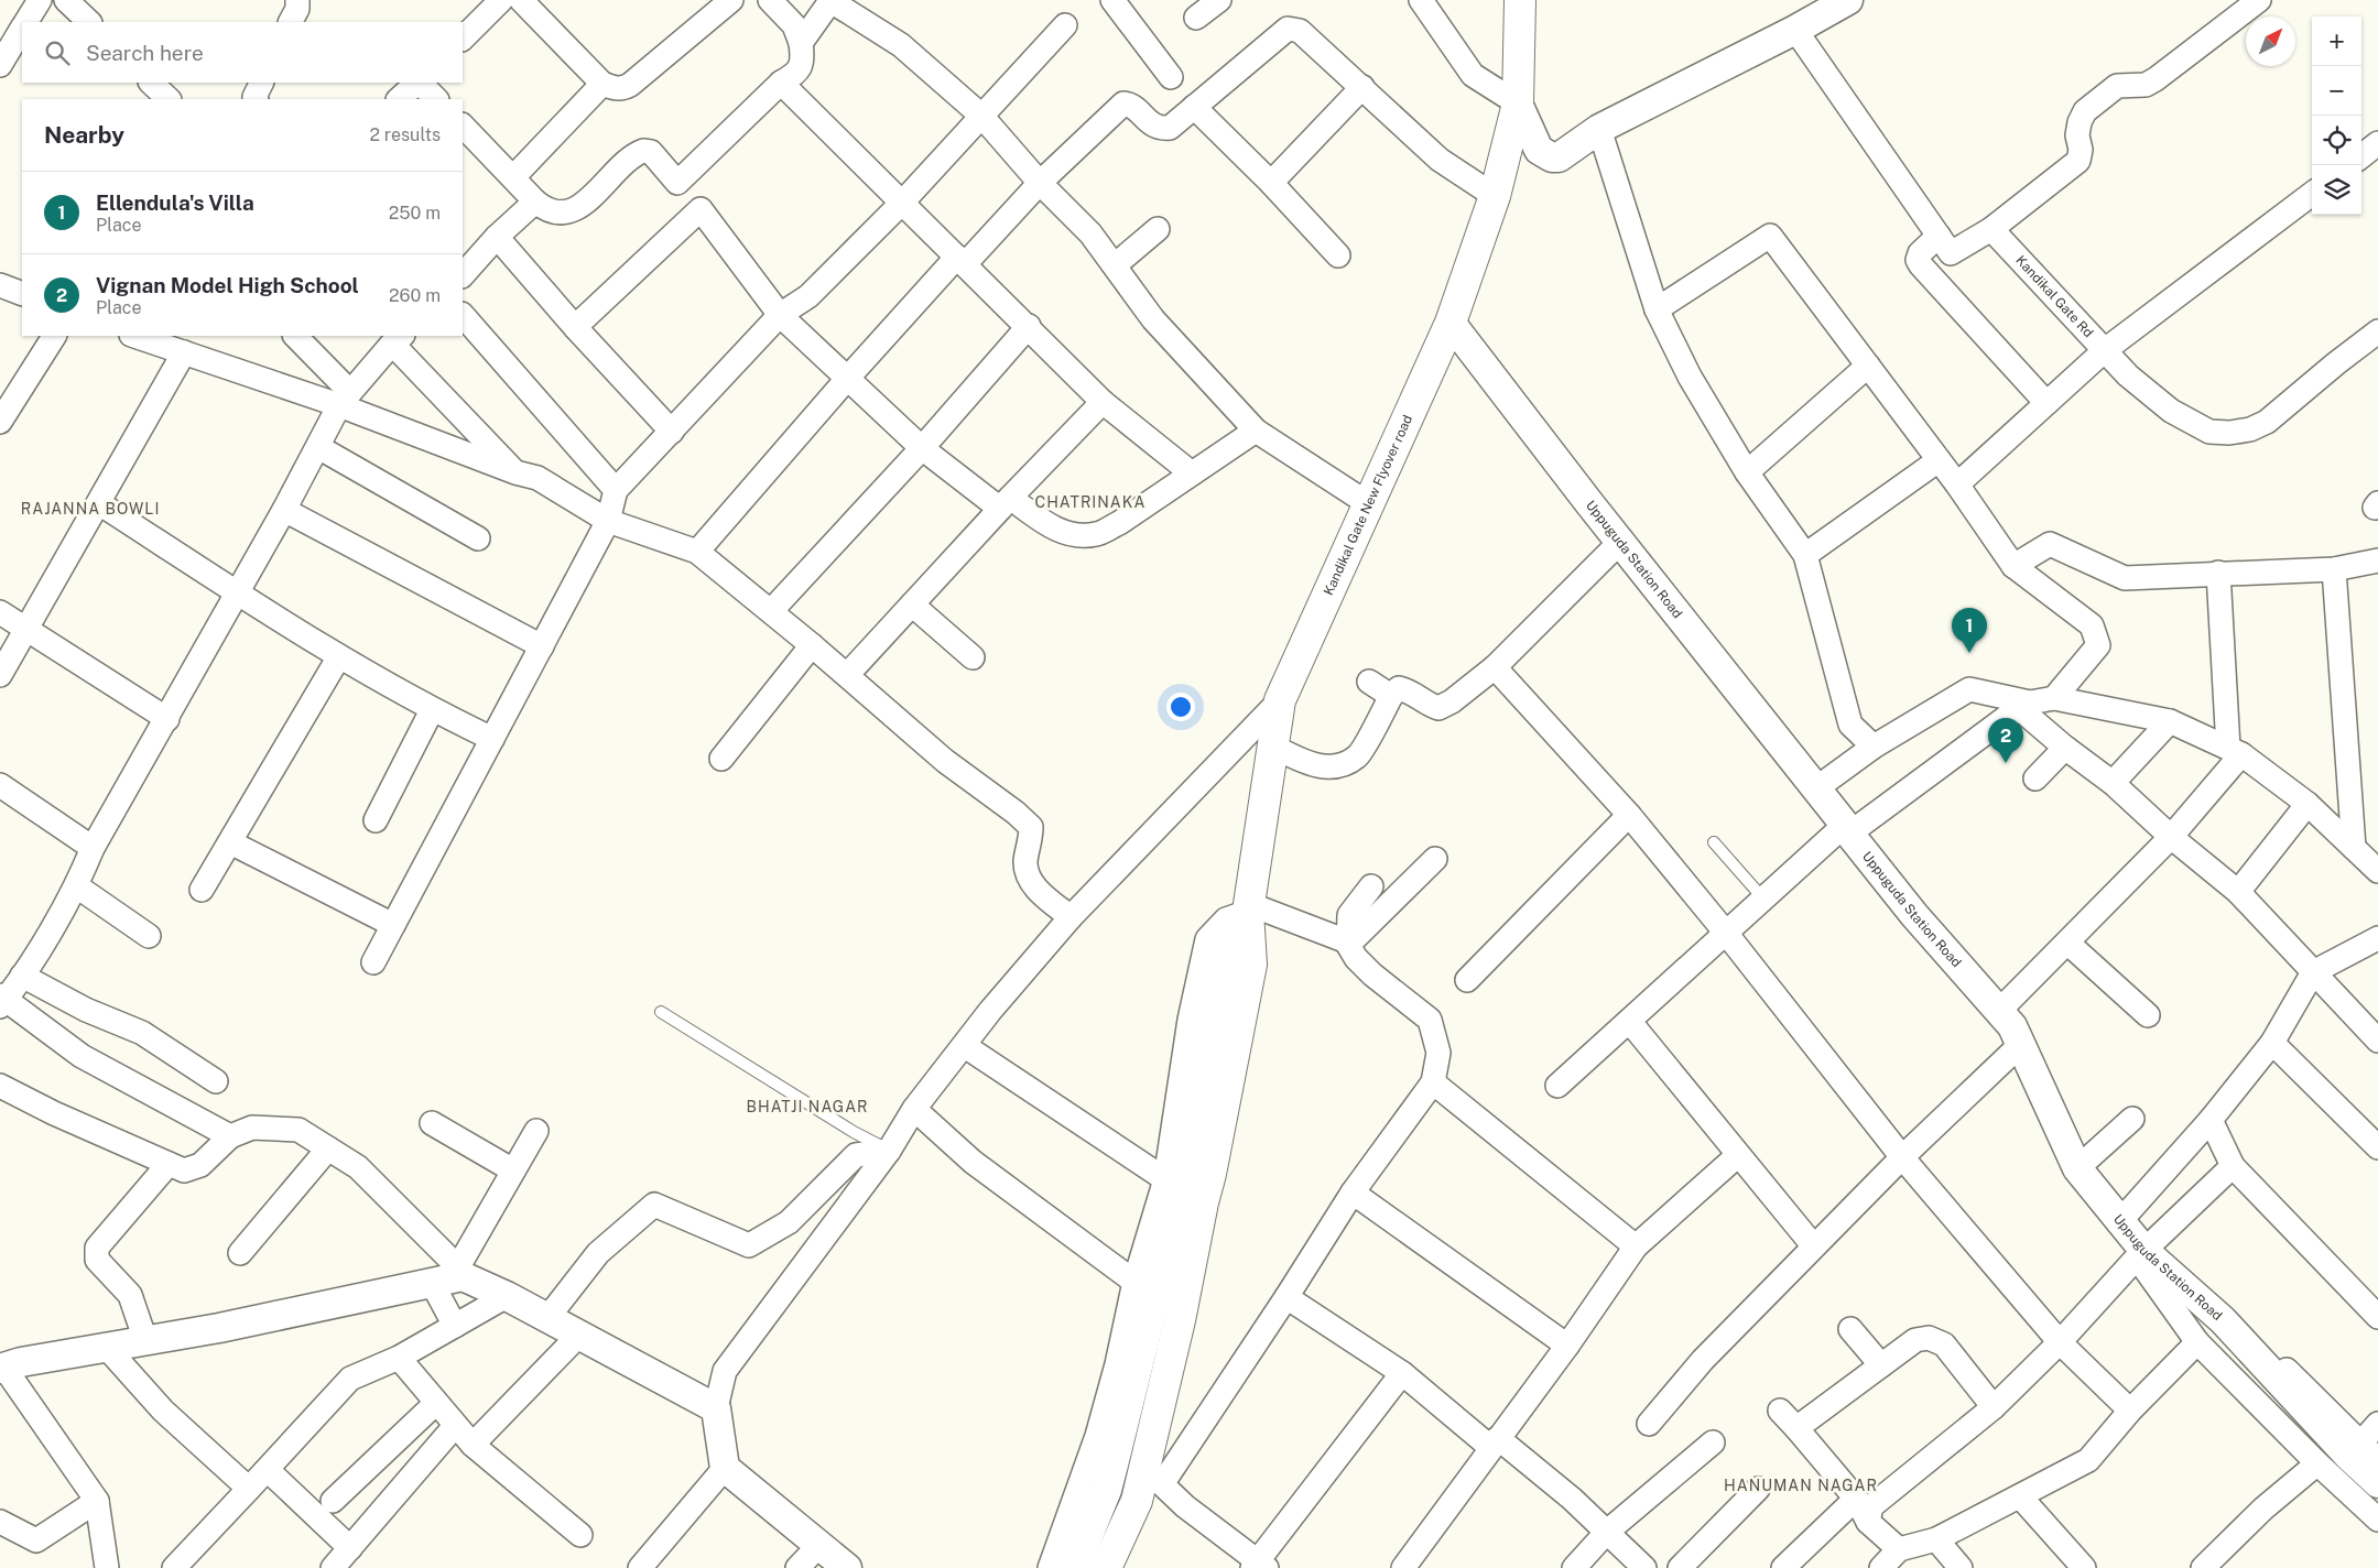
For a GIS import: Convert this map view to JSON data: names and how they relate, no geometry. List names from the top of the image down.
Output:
{
  "streets": {
    "main road": ["Kandikal Gate New Flyover road"],
    "street": ["Kandikal Gate Rd", "Uppuguda Station Road"]
  },
  "crossings": [
    ["Kandikal Gate New Flyover road", "Uppuguda Station Road"]
  ],
  "districts": [
    "CHATRINAKA",
    "RAJANNA BOWLI",
    "BHATJI NAGAR",
    "HANUMAN NAGAR"
  ],
  "north": "top right",
  "page": {
    "map_buttons": ["+", "−"],
    "search": "Search here",
    "heading": ["Nearby", "2 results"],
    "list": [
      {
        "mark": "1",
        "name": "Ellendula's Villa",
        "note": "Place",
        "value": "250 m"
      },
      {
        "mark": "2",
        "name": "Vignan Model High School",
        "note": "Place",
        "value": "260 m"
      }
    ],
    "pins": ["1", "2"]
  }
}
